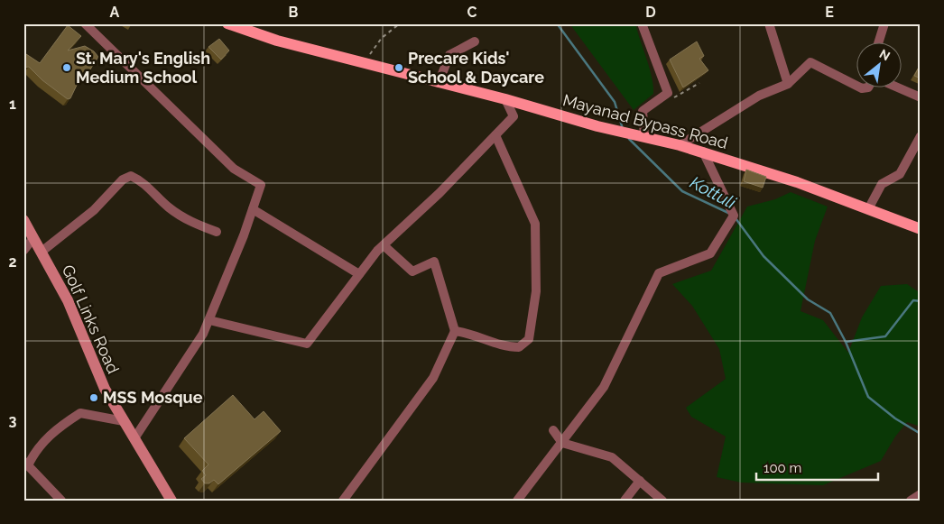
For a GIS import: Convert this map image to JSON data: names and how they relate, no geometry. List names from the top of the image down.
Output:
{
  "streets": {
    "main road": ["Mayanad Bypass Road", "Golf Links Road"]
  },
  "water": ["Kottuli"],
  "places": ["St. Mary's English Medium School", "Precare Kids' School & Daycare", "MSS Mosque"],
  "scale_bar": "100 m",
  "north": "top right",
  "grid": {
    "columns": [
      "A",
      "B",
      "C",
      "D",
      "E"
    ],
    "rows": ["1", "2", "3"]
  }
}
